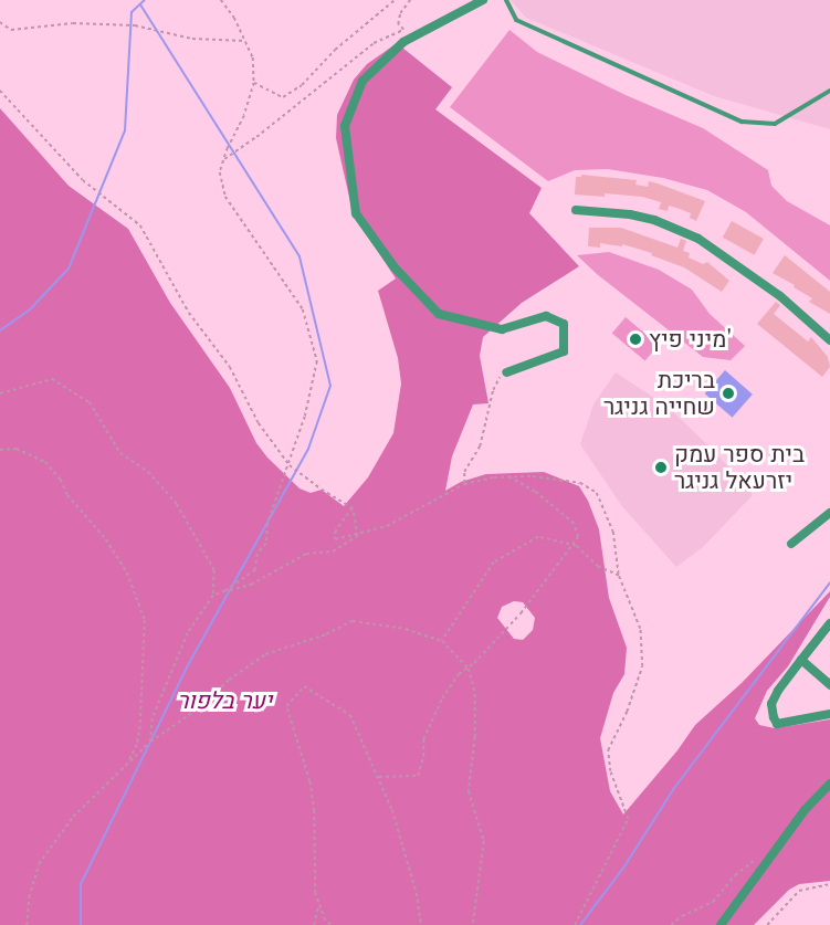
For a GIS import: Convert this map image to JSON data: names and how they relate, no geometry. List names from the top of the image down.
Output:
{
  "parks": ["יער בלפור"],
  "places": ["מיני פיץ'", "בריכת שחייה גניגר", "בית ספר עמק יזרעאל גניגר"]
}
